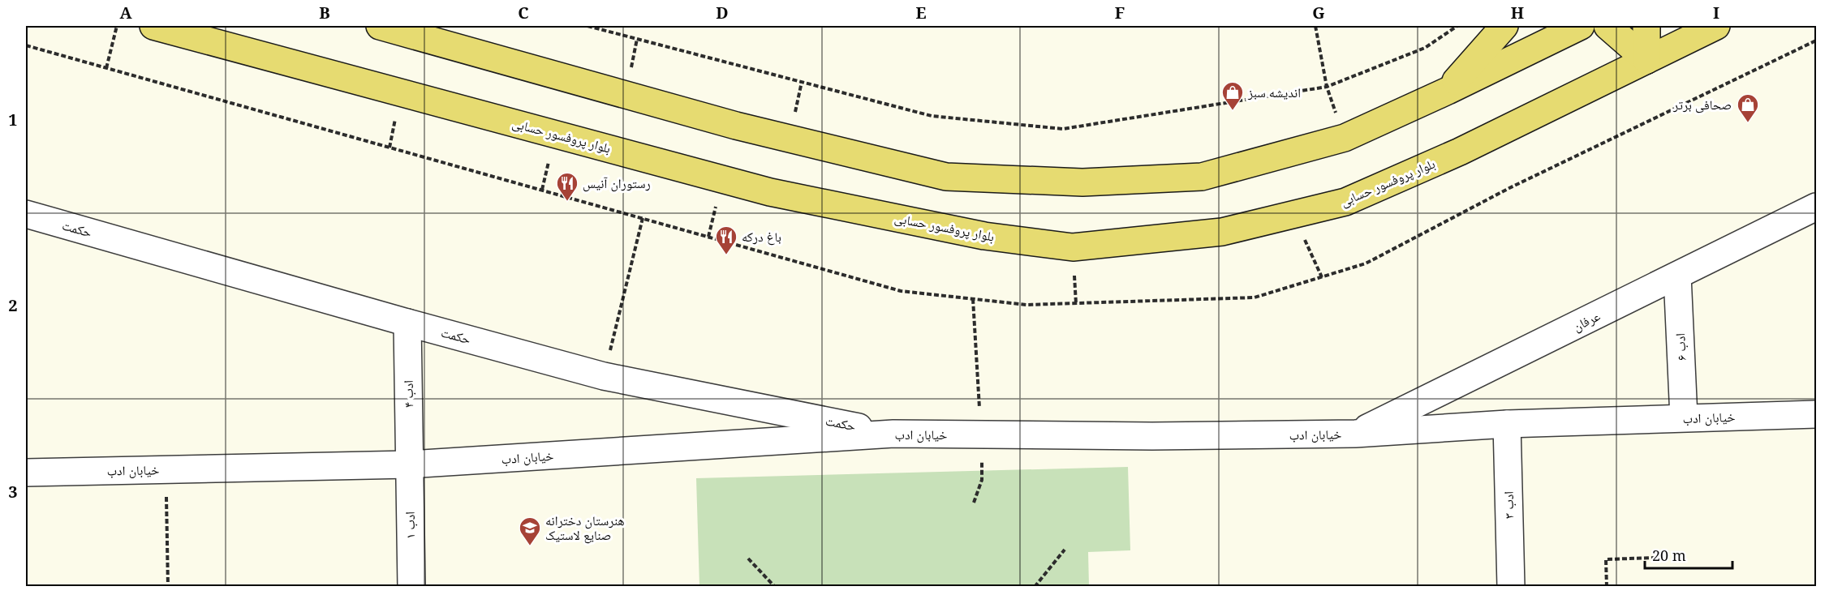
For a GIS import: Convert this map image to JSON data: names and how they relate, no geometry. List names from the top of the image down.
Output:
{
  "streets": {
    "main road": ["بلوار پروفسور حسابی"],
    "street": [
      "حکمت",
      "عرفان",
      "ادب ۶",
      "ادب ۴",
      "خیابان ادب",
      "ادب ۳",
      "ادب ۱"
    ]
  },
  "crossings": [
    ["حکمت", "ادب ۴"],
    ["حکمت", "خیابان ادب"],
    ["عرفان", "ادب ۶"],
    ["عرفان", "خیابان ادب"],
    ["ادب ۶", "خیابان ادب"],
    ["ادب ۴", "خیابان ادب"],
    ["ادب ۴", "ادب ۱"],
    ["خیابان ادب", "ادب ۳"],
    ["خیابان ادب", "ادب ۱"]
  ],
  "places": {
    "shop": ["اندیشه سبز", "صحافی برتر"],
    "restaurant": ["رستوران آنیس", "باغ درکه"],
    "school or university": ["هنرستان دخترانه صنایع لاستیک"]
  },
  "scale_bar": "20 m",
  "grid": {
    "columns": [
      "A",
      "B",
      "C",
      "D",
      "E",
      "F",
      "G",
      "H",
      "I"
    ],
    "rows": ["1", "2", "3"]
  }
}
